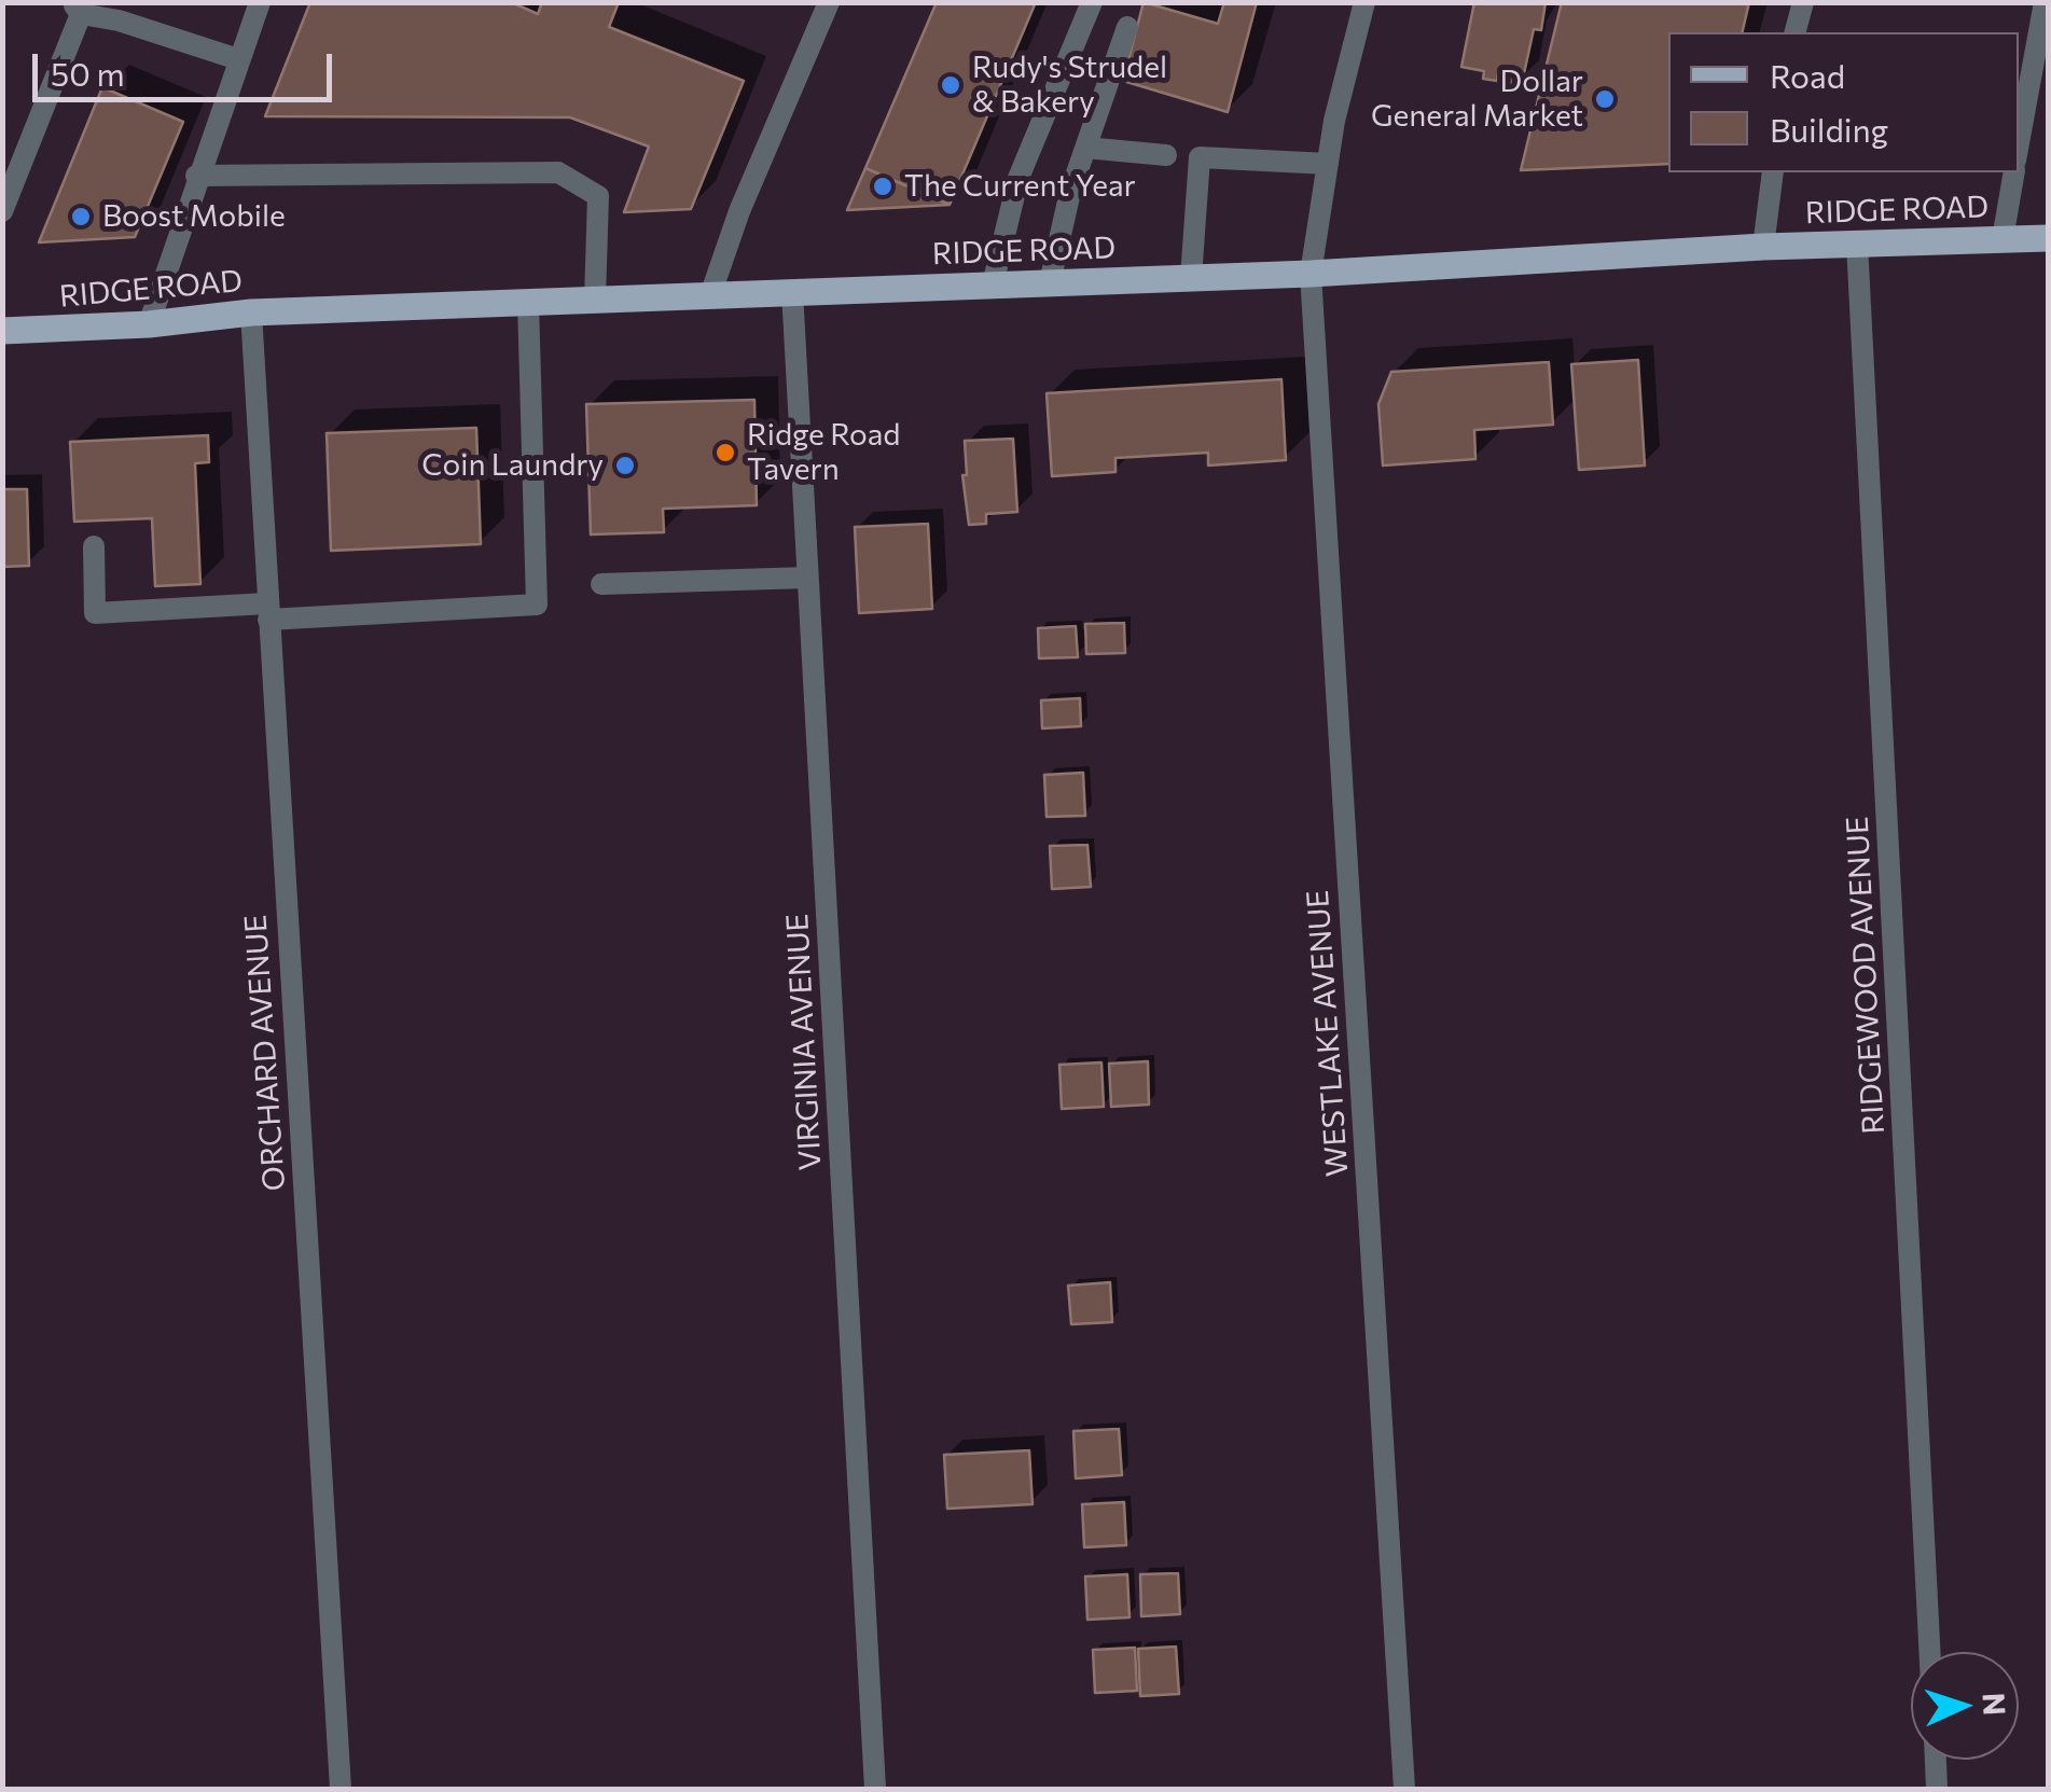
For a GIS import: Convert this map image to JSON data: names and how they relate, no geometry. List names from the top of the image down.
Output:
{
  "streets": {
    "main road": ["RIDGE ROAD"],
    "street": [
      "RIDGEWOOD AVENUE",
      "WESTLAKE AVENUE",
      "VIRGINIA AVENUE",
      "ORCHARD AVENUE"
    ]
  },
  "crossings": [
    ["RIDGE ROAD", "RIDGEWOOD AVENUE"],
    ["RIDGE ROAD", "WESTLAKE AVENUE"],
    ["RIDGE ROAD", "VIRGINIA AVENUE"],
    ["RIDGE ROAD", "ORCHARD AVENUE"]
  ],
  "places": [
    "Rudy's Strudel & Bakery",
    "Dollar General Market",
    "The Current Year",
    "Boost Mobile",
    "Ridge Road Tavern",
    "Coin Laundry"
  ],
  "legend": ["Road", "Building"],
  "scale_bar": "50 m",
  "north": "right"
}
